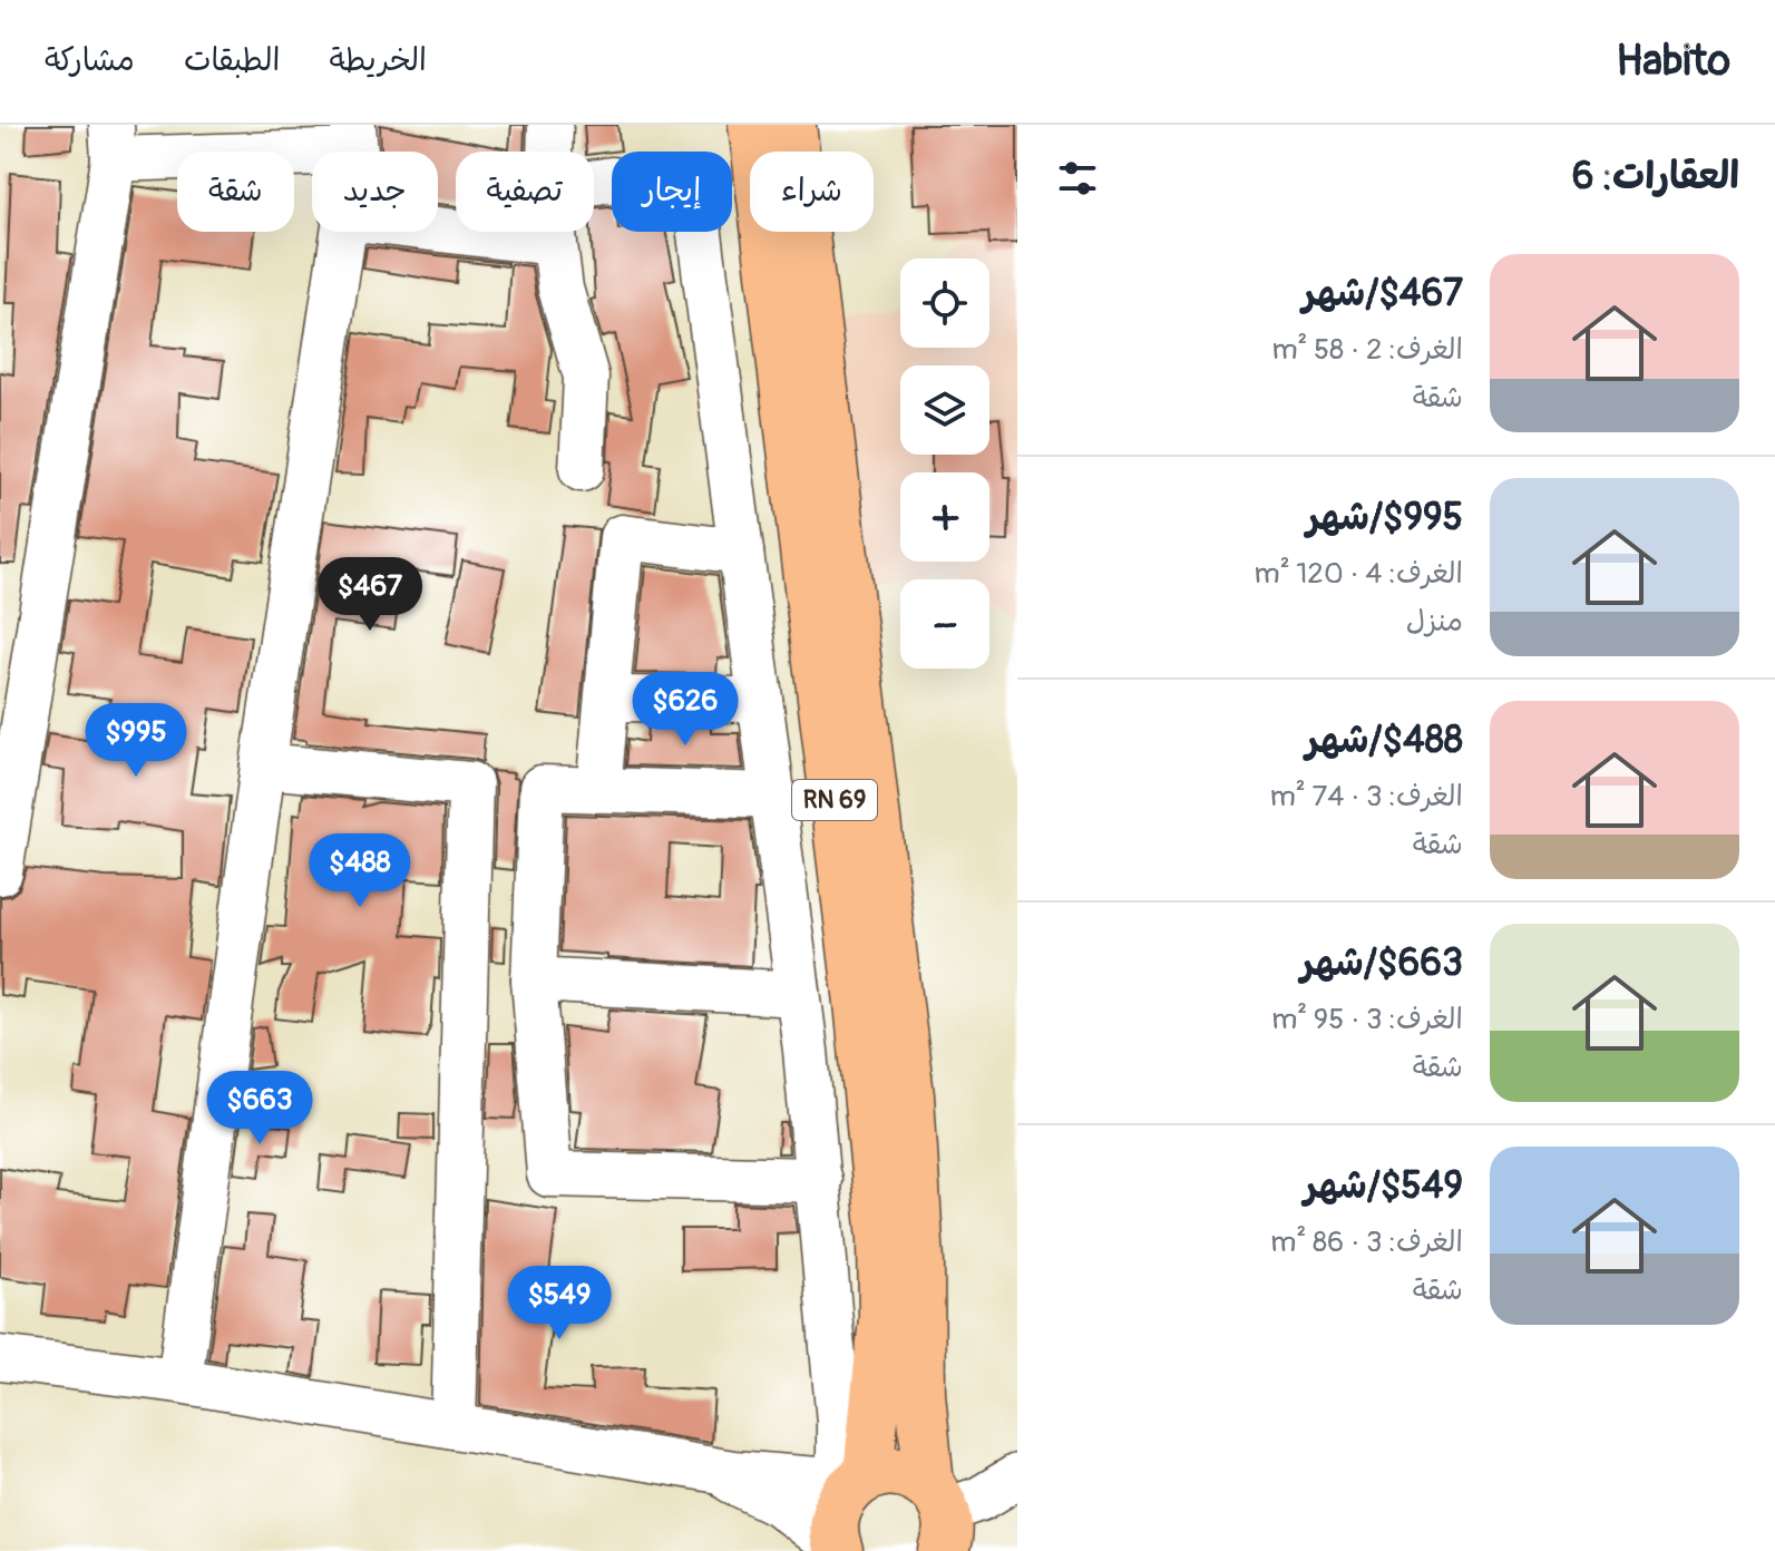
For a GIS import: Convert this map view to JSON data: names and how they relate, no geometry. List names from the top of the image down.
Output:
{
  "streets": {
    "main road": ["RN 69"]
  },
  "page": {
    "header": "Habito",
    "nav": ["الخريطة", "الطبقات", "مشاركة"],
    "heading": "العقارات: 6",
    "chip": [
      "شراء",
      "إيجار",
      "تصفية",
      "جديد",
      "شقة"
    ],
    "list": [
      {
        "name": "$467/شهر",
        "note": "الغرف: 2 · 58 m² · شقة"
      },
      {
        "name": "$995/شهر",
        "note": "الغرف: 4 · 120 m² · منزل"
      },
      {
        "name": "$488/شهر",
        "note": "الغرف: 3 · 74 m² · شقة"
      },
      {
        "name": "$663/شهر",
        "note": "الغرف: 3 · 95 m² · شقة"
      },
      {
        "name": "$549/شهر",
        "note": "الغرف: 3 · 86 m² · شقة"
      }
    ],
    "map_buttons": ["+", "−"],
    "price": [
      "$467",
      "$626",
      "$995",
      "$488",
      "$663",
      "$549"
    ]
  }
}
